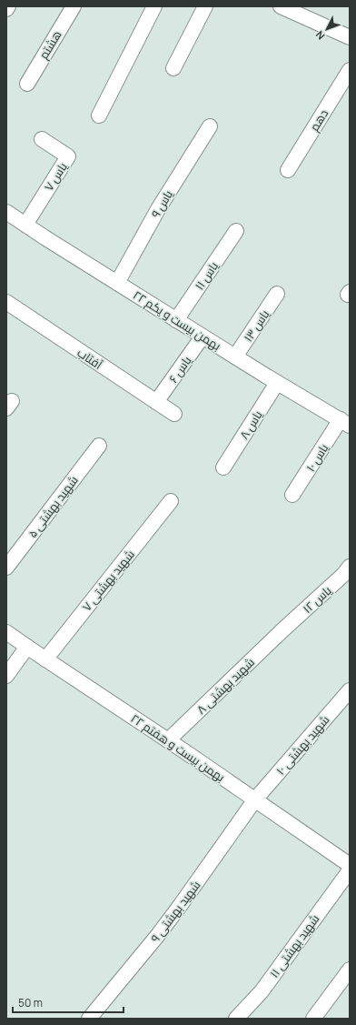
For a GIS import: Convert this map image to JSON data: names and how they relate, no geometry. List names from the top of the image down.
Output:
{
  "streets": {
    "street": [
      "هشتم",
      "دهم",
      "یاس ۷",
      "یاس ۹",
      "یاس ۱۱",
      "۲۲ بهمن بیست و یکم",
      "یاس ۱۳",
      "آفتاب",
      "یاس ۶",
      "یاس ۸",
      "یاس ۱۰",
      "شهید بهشتی ۵",
      "شهید بهشتی ۷",
      "یاس ۱۲",
      "شهید بهشتی ۸",
      "شهید بهشتی ۱۰",
      "۲۲ بهمن بیست و هفتم",
      "شهید بهشتی ۹",
      "شهید بهشتی ۱۱"
    ]
  },
  "crossings": [
    ["یاس ۷", "۲۲ بهمن بیست و یکم"],
    ["یاس ۹", "۲۲ بهمن بیست و یکم"],
    ["یاس ۱۱", "۲۲ بهمن بیست و یکم"],
    ["۲۲ بهمن بیست و یکم", "یاس ۱۳"],
    ["۲۲ بهمن بیست و یکم", "یاس ۶"],
    ["۲۲ بهمن بیست و یکم", "یاس ۸"],
    ["۲۲ بهمن بیست و یکم", "یاس ۱۰"],
    ["آفتاب", "یاس ۶"],
    ["شهید بهشتی ۷", "۲۲ بهمن بیست و هفتم"],
    ["یاس ۱۲", "شهید بهشتی ۸"],
    ["شهید بهشتی ۸", "۲۲ بهمن بیست و هفتم"],
    ["شهید بهشتی ۱۰", "۲۲ بهمن بیست و هفتم"],
    ["شهید بهشتی ۱۰", "شهید بهشتی ۹"],
    ["۲۲ بهمن بیست و هفتم", "شهید بهشتی ۹"]
  ],
  "scale_bar": "50 m",
  "north": "bottom left"
}
